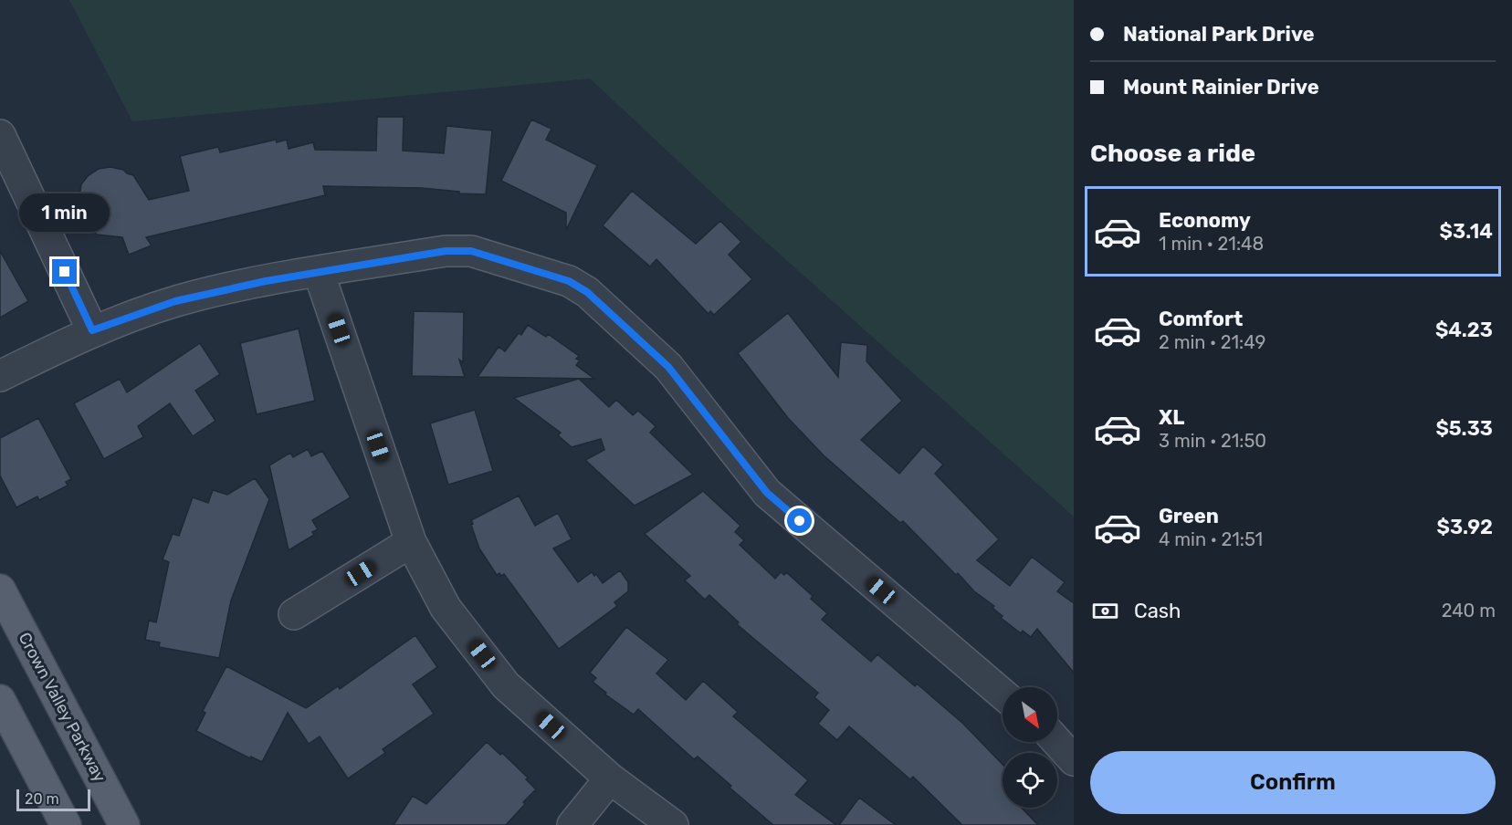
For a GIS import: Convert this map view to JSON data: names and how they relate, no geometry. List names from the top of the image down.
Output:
{
  "streets": {
    "main road": ["Crown Valley Parkway"]
  },
  "scale_bar": "20 m",
  "north": "bottom right",
  "page": {
    "banner": ["National Park Drive", "Mount Rainier Drive"],
    "heading": "Choose a ride",
    "list": [
      {
        "name": "Economy",
        "note": "1 min · 21:48",
        "value": "$3.14"
      },
      {
        "name": "Comfort",
        "note": "2 min · 21:49",
        "value": "$4.23"
      },
      {
        "name": "XL",
        "note": "3 min · 21:50",
        "value": "$5.33"
      },
      {
        "name": "Green",
        "note": "4 min · 21:51",
        "value": "$3.92"
      }
    ],
    "bubble": "1 min",
    "pay": ["Cash", "240 m"],
    "buttons": "Confirm",
    "scale": "20 m"
  }
}
